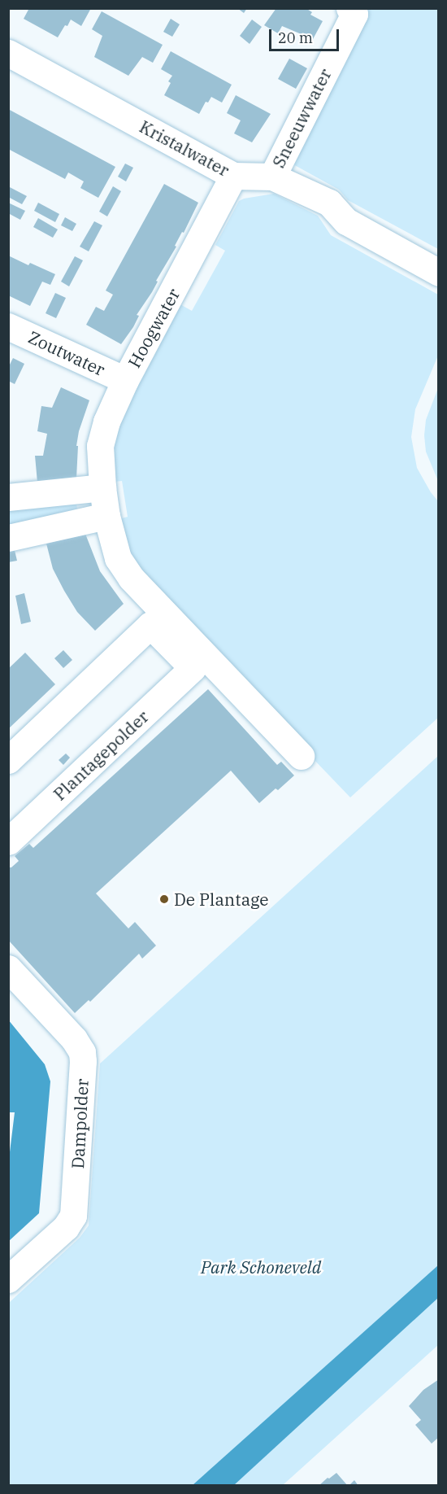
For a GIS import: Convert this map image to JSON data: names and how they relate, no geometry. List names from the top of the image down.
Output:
{
  "streets": {
    "street": [
      "Sneeuwwater",
      "Kristalwater",
      "Hoogwater",
      "Zoutwater",
      "Plantagepolder",
      "Dampolder"
    ]
  },
  "crossings": [
    ["Sneeuwwater", "Kristalwater"],
    ["Kristalwater", "Hoogwater"],
    ["Hoogwater", "Zoutwater"]
  ],
  "parks": ["Park Schoneveld"],
  "places": ["De Plantage"],
  "scale_bar": "20 m"
}
